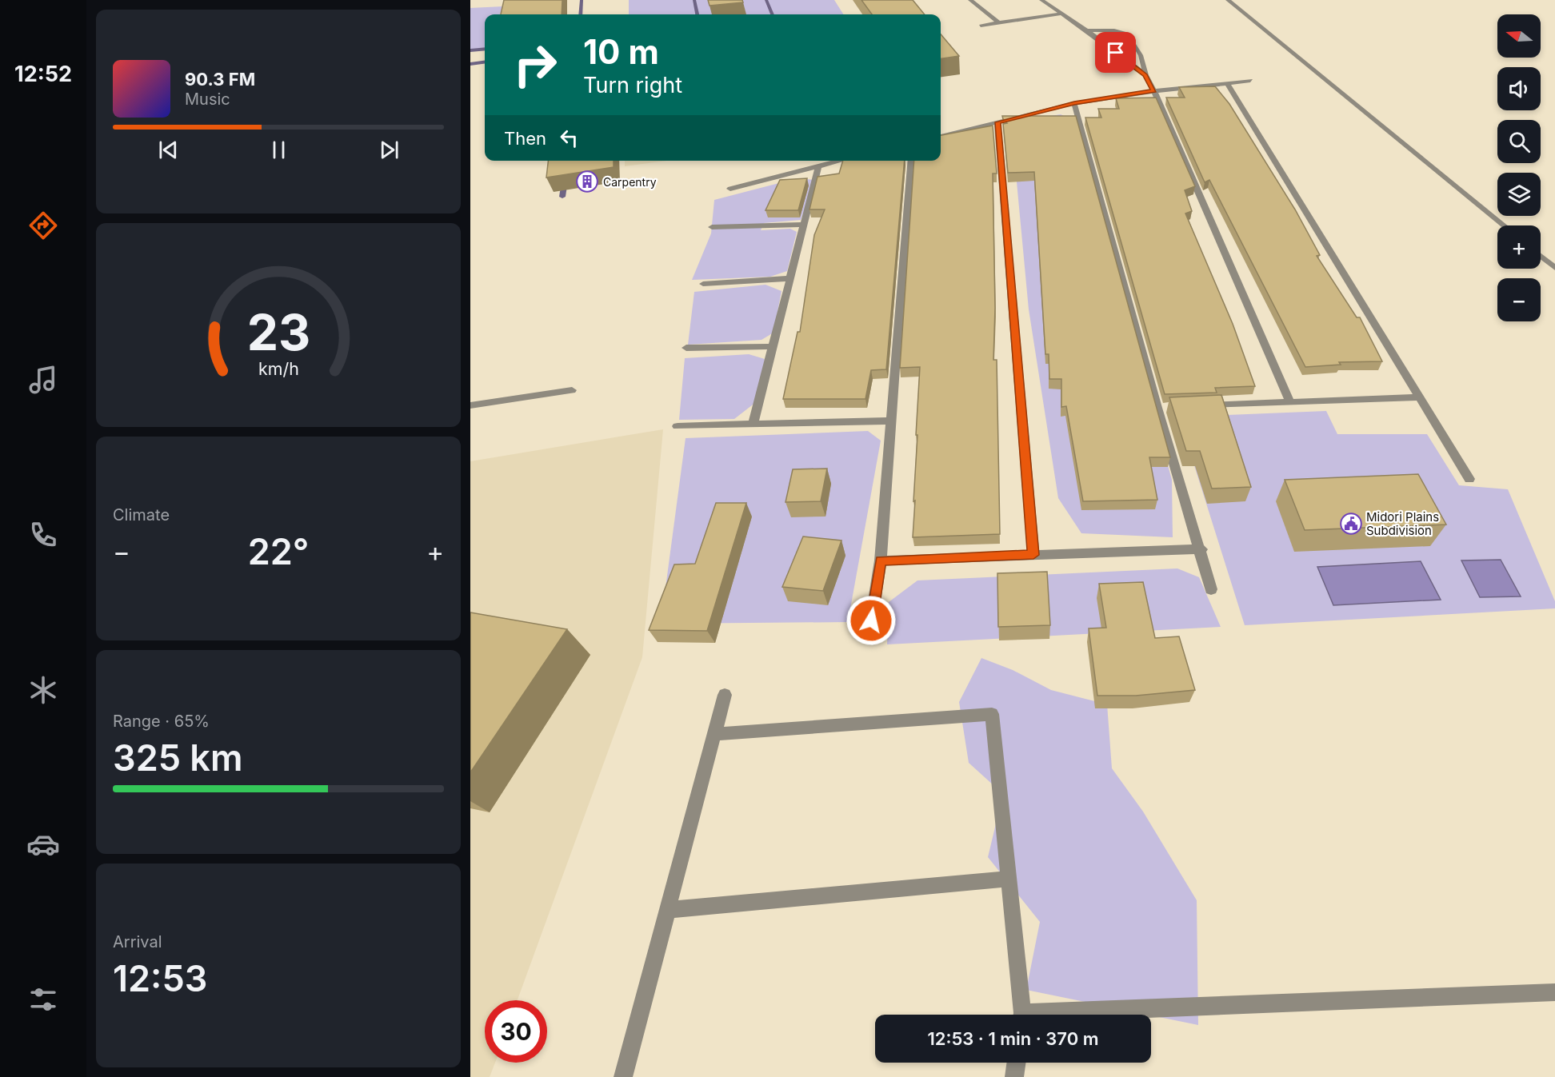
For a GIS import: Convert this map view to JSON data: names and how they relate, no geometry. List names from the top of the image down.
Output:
{
  "places": {
    "building": ["Carpentry"],
    "public building": ["Midori Plains Subdivision"]
  },
  "north": "left",
  "page": {
    "tabs": "12:52",
    "map_buttons": ["+", "−"],
    "turn": ["10 m", "Turn right"],
    "song": ["90.3 FM", "Music"],
    "then": "Then",
    "tile": [
      "Climate",
      ["Range · 65%", "325 km"],
      ["Arrival", "12:53"]
    ],
    "heat": ["−", "22°", "+"],
    "limit": "30",
    "trip": "12:53 · 1 min · 370 m",
    "gauge": ["23", "km/h"]
  }
}
